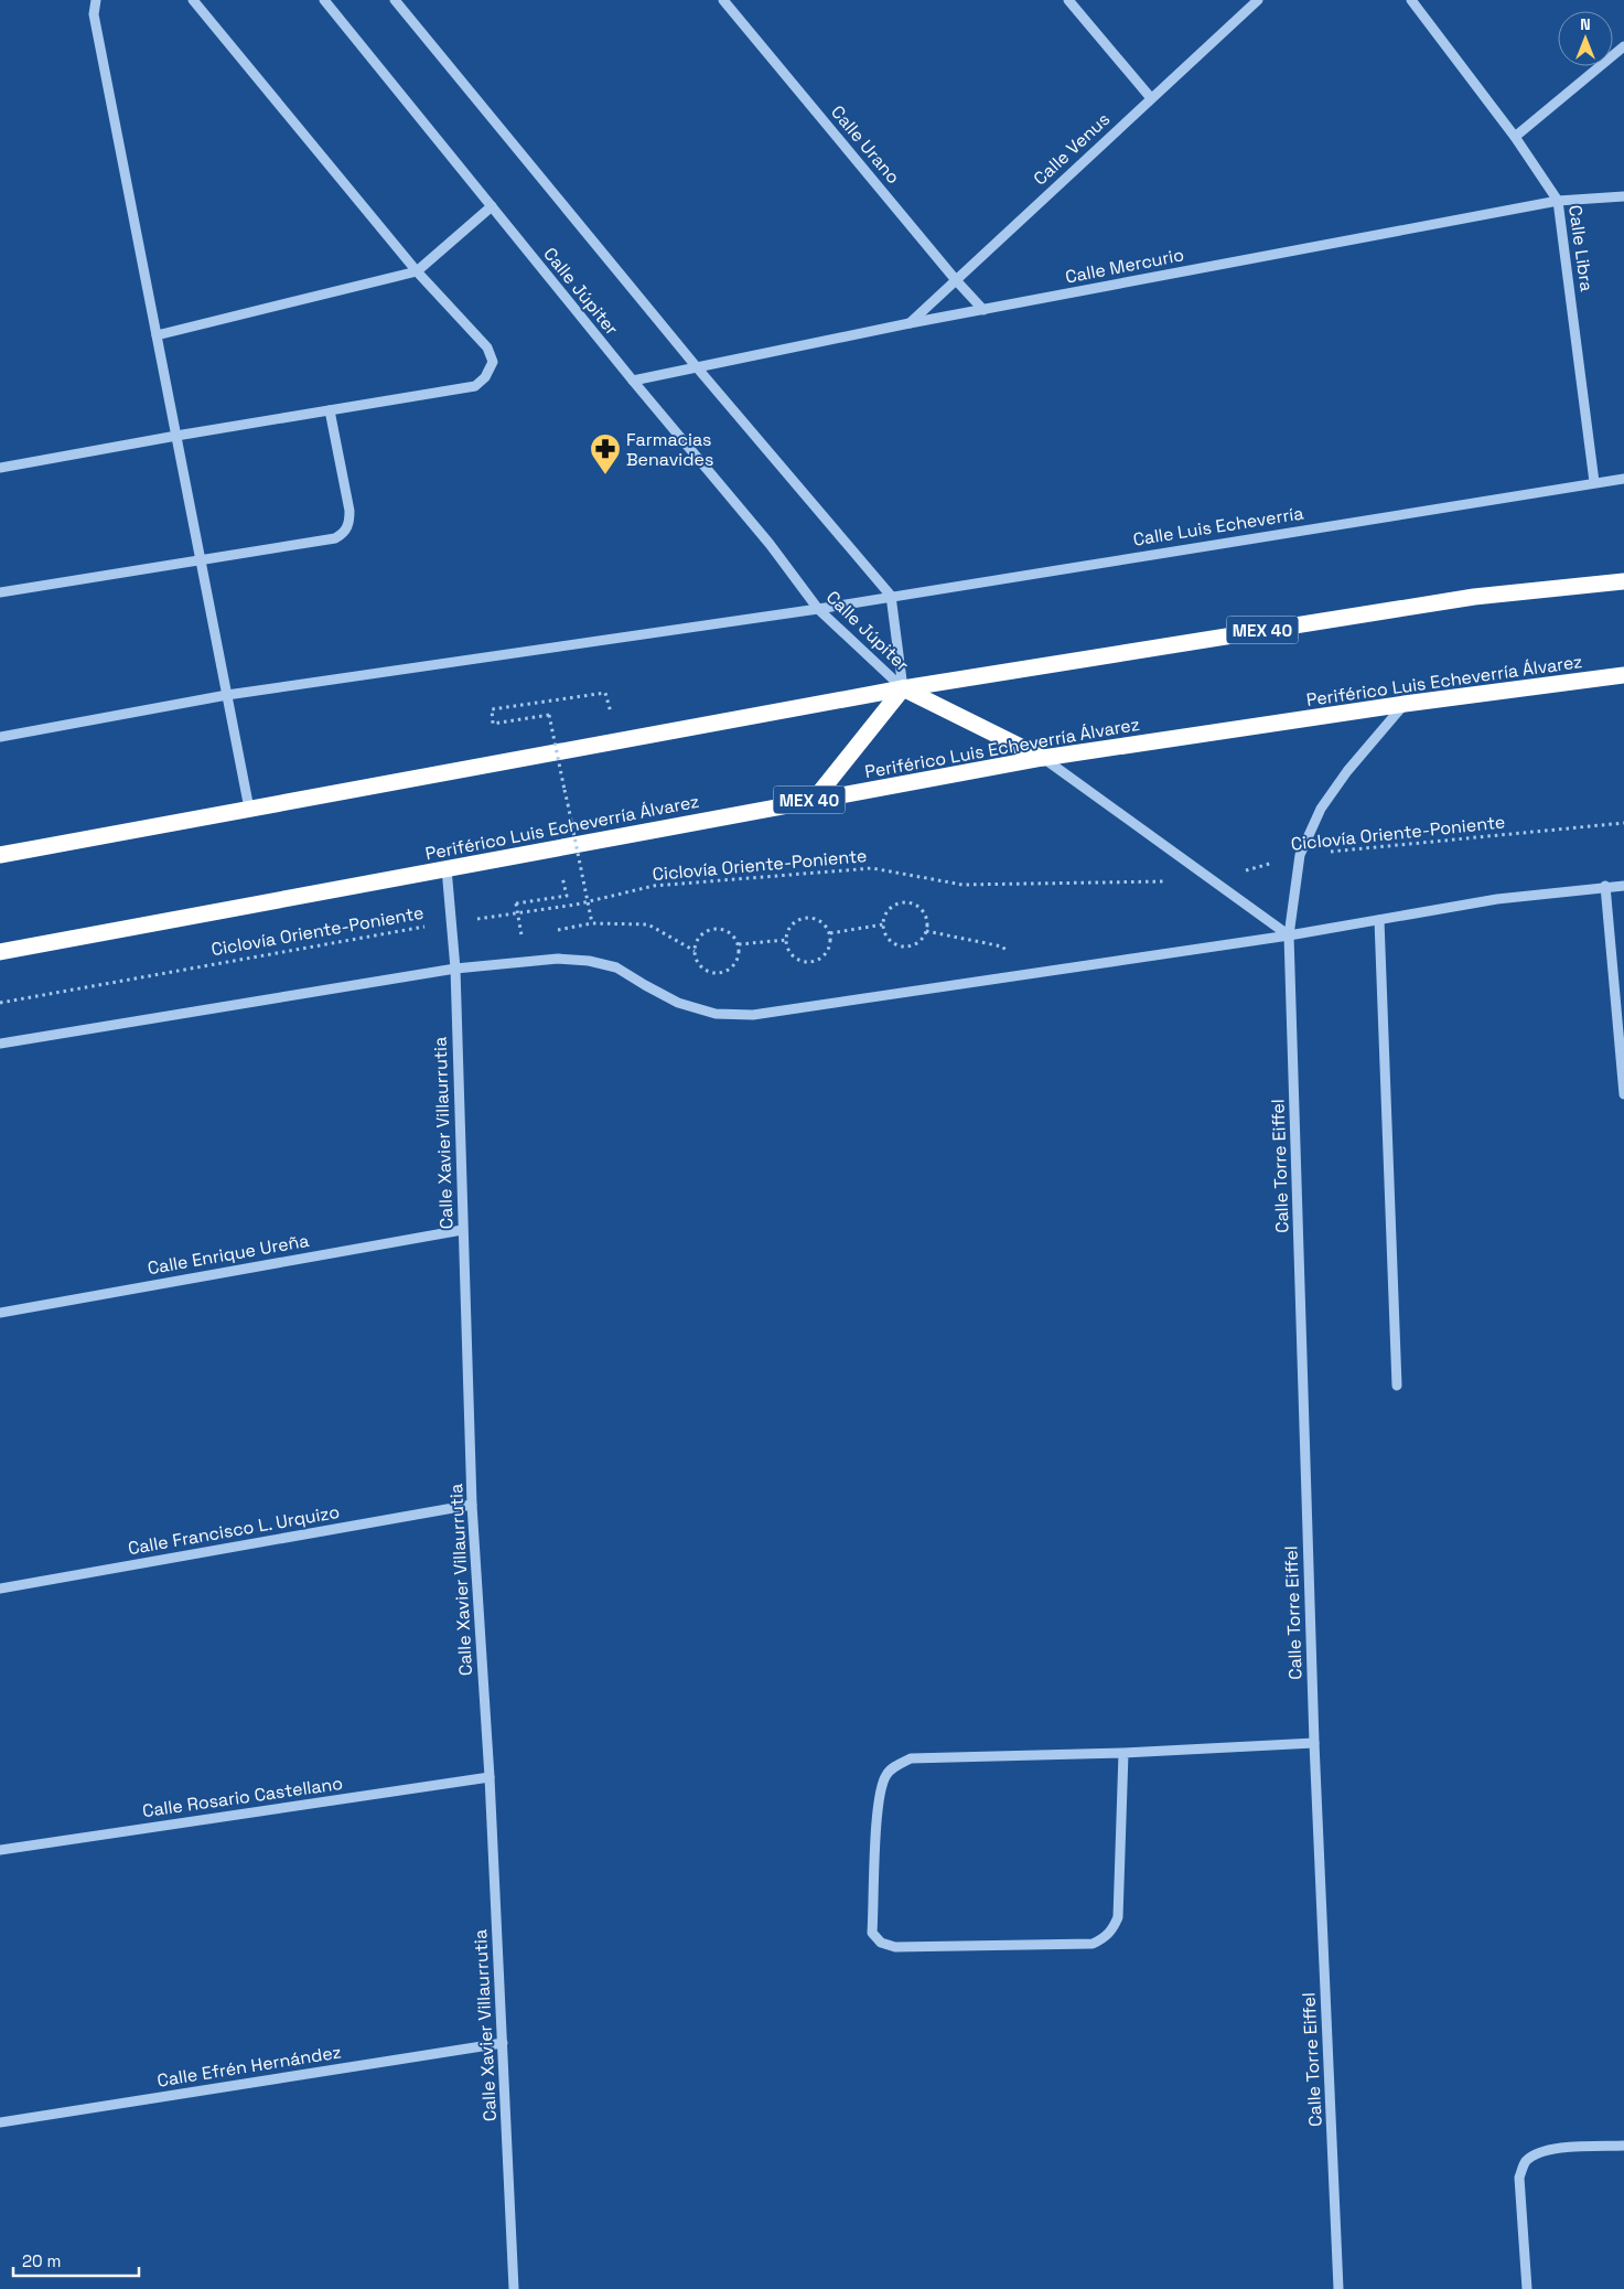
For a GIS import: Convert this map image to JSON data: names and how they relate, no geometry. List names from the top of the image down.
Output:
{
  "streets": {
    "highway": ["MEX 40", "Periférico Luis Echeverría Álvarez"],
    "street": [
      "Calle Urano",
      "Calle Venus",
      "Calle Libra",
      "Calle Mercurio",
      "Calle Júpiter",
      "Calle Luis Echeverría",
      "Calle Xavier Villaurrutia",
      "Calle Torre Eiffel",
      "Calle Enrique Ureña",
      "Calle Francisco L. Urquizo",
      "Calle Rosario Castellano",
      "Calle Efrén Hernández"
    ],
    "path": ["Ciclovía Oriente-Poniente"]
  },
  "crossings": [
    ["Calle Urano", "Calle Venus"],
    ["Calle Urano", "Calle Mercurio"],
    ["Calle Venus", "Calle Mercurio"],
    ["Calle Libra", "Calle Mercurio"],
    ["Calle Libra", "Calle Luis Echeverría"],
    ["Calle Mercurio", "Calle Júpiter"],
    ["Calle Júpiter", "Calle Luis Echeverría"],
    ["Calle Júpiter", "MEX 40"],
    ["Periférico Luis Echeverría Álvarez", "Calle Xavier Villaurrutia"],
    ["Periférico Luis Echeverría Álvarez", "Calle Torre Eiffel"],
    ["Ciclovía Oriente-Poniente", "Calle Xavier Villaurrutia"],
    ["Ciclovía Oriente-Poniente", "Calle Torre Eiffel"],
    ["Calle Xavier Villaurrutia", "Calle Enrique Ureña"],
    ["Calle Xavier Villaurrutia", "Calle Francisco L. Urquizo"],
    ["Calle Xavier Villaurrutia", "Calle Rosario Castellano"],
    ["Calle Xavier Villaurrutia", "Calle Efrén Hernández"]
  ],
  "places": {
    "pharmacy": ["Farmacias Benavides"]
  },
  "scale_bar": "20 m",
  "north": "top"
}
